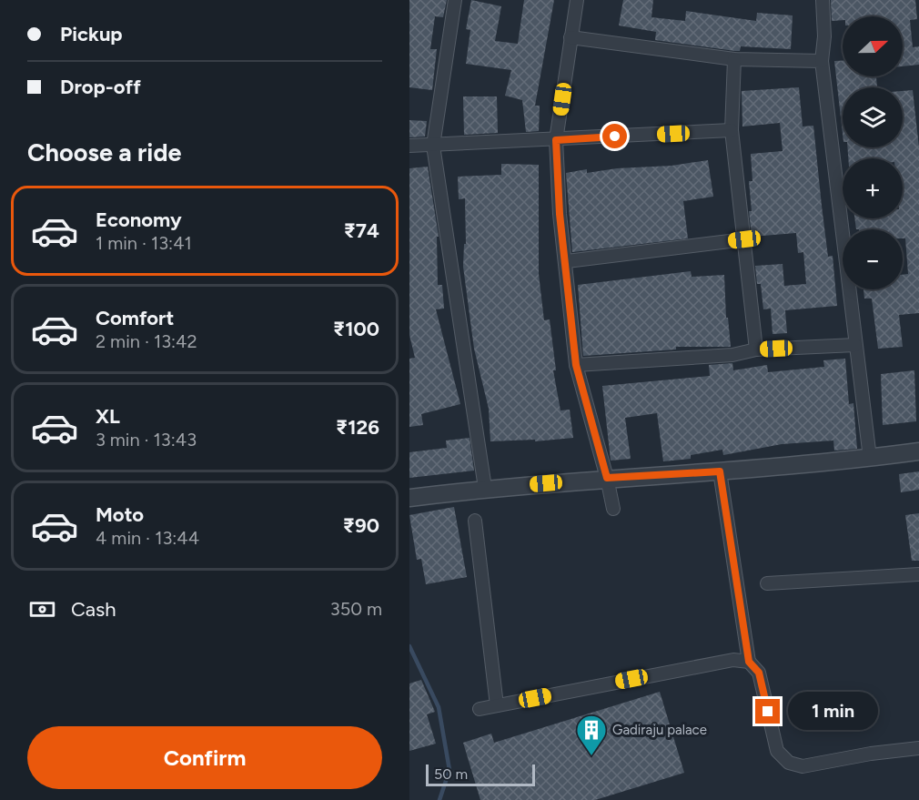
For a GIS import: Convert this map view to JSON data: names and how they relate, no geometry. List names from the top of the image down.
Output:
{
  "places": {
    "building": ["Gadiraju palace"]
  },
  "scale_bar": "50 m",
  "north": "right",
  "page": {
    "banner": ["Pickup", "Drop-off"],
    "map_buttons": ["+", "−"],
    "heading": "Choose a ride",
    "list": [
      {
        "name": "Economy",
        "note": "1 min · 13:41",
        "value": "₹74"
      },
      {
        "name": "Comfort",
        "note": "2 min · 13:42",
        "value": "₹100"
      },
      {
        "name": "XL",
        "note": "3 min · 13:43",
        "value": "₹126"
      },
      {
        "name": "Moto",
        "note": "4 min · 13:44",
        "value": "₹90"
      }
    ],
    "pay": ["Cash", "350 m"],
    "bubble": "1 min",
    "buttons": "Confirm",
    "scale": "50 m"
  }
}
